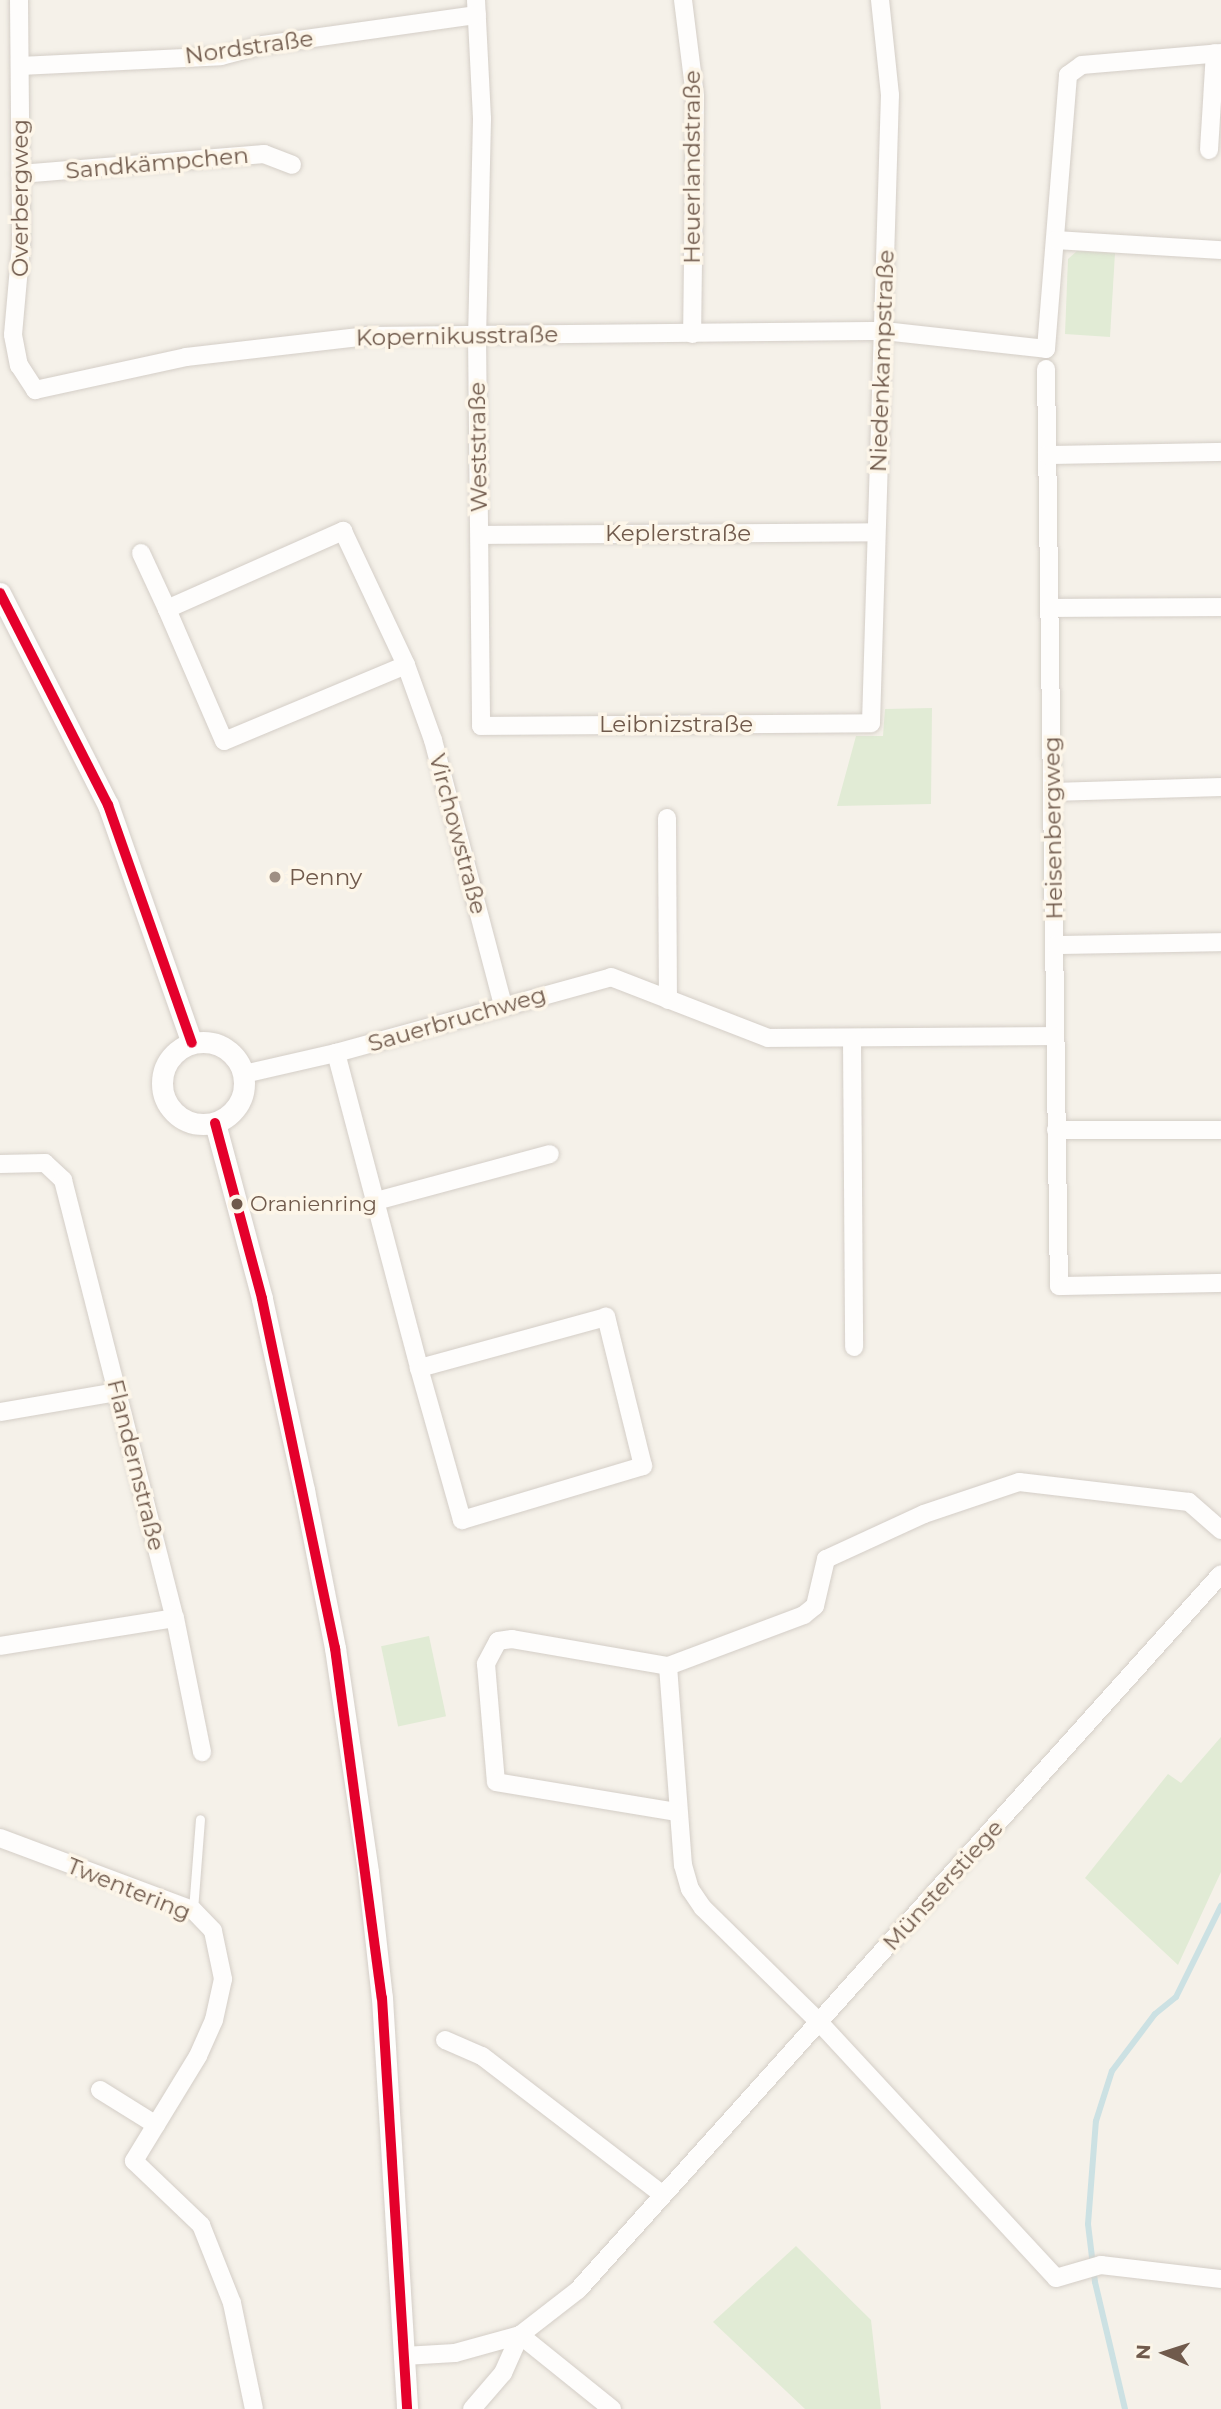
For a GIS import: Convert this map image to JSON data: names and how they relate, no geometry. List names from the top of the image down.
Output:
{
  "streets": {
    "street": [
      "Nordstraße",
      "Sandkämpchen",
      "Heuerlandstraße",
      "Overbergweg",
      "Kopernikusstraße",
      "Niedenkampstraße",
      "Weststraße",
      "Keplerstraße",
      "Leibnizstraße",
      "Heisenbergweg",
      "Virchowstraße",
      "Sauerbruchweg",
      "Flandernstraße",
      "Münsterstiege",
      "Twentering"
    ]
  },
  "crossings": [
    ["Nordstraße", "Overbergweg"],
    ["Nordstraße", "Weststraße"],
    ["Sandkämpchen", "Overbergweg"],
    ["Heuerlandstraße", "Kopernikusstraße"],
    ["Overbergweg", "Kopernikusstraße"],
    ["Kopernikusstraße", "Niedenkampstraße"],
    ["Kopernikusstraße", "Weststraße"],
    ["Niedenkampstraße", "Keplerstraße"],
    ["Niedenkampstraße", "Leibnizstraße"],
    ["Weststraße", "Keplerstraße"],
    ["Weststraße", "Leibnizstraße"],
    ["Heisenbergweg", "Sauerbruchweg"],
    ["Virchowstraße", "Sauerbruchweg"]
  ],
  "places": ["Penny", "Oranienring"],
  "north": "left"
}
